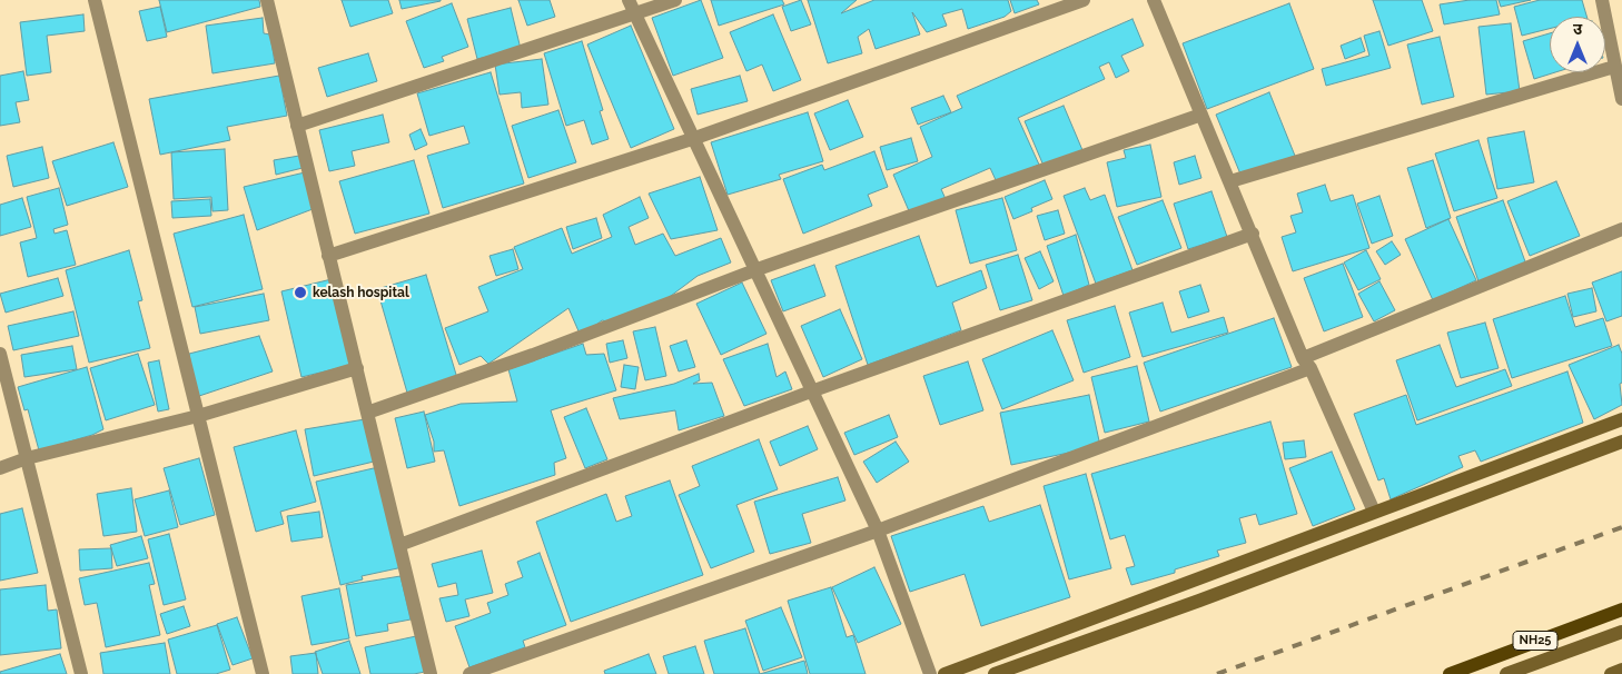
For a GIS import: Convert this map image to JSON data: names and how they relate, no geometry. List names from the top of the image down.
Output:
{
  "streets": {
    "main road": ["NH25"]
  },
  "places": ["kelash hospital"],
  "north": "top"
}
